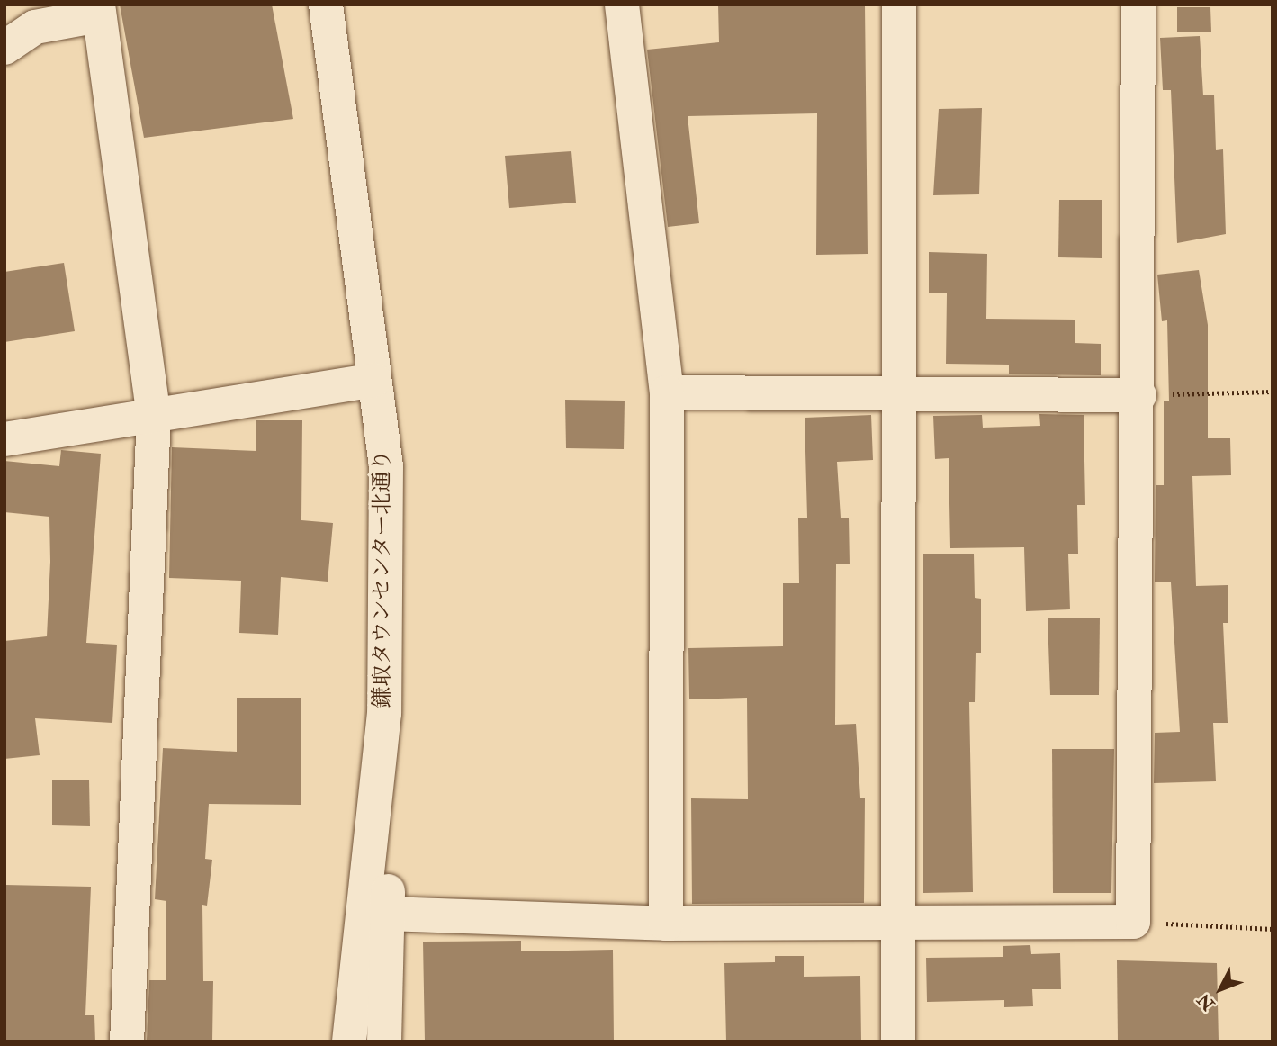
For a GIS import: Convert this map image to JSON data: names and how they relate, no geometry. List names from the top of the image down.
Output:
{
  "streets": {
    "street": ["鎌取タウンセンター北通り"]
  },
  "north": "bottom left"
}
